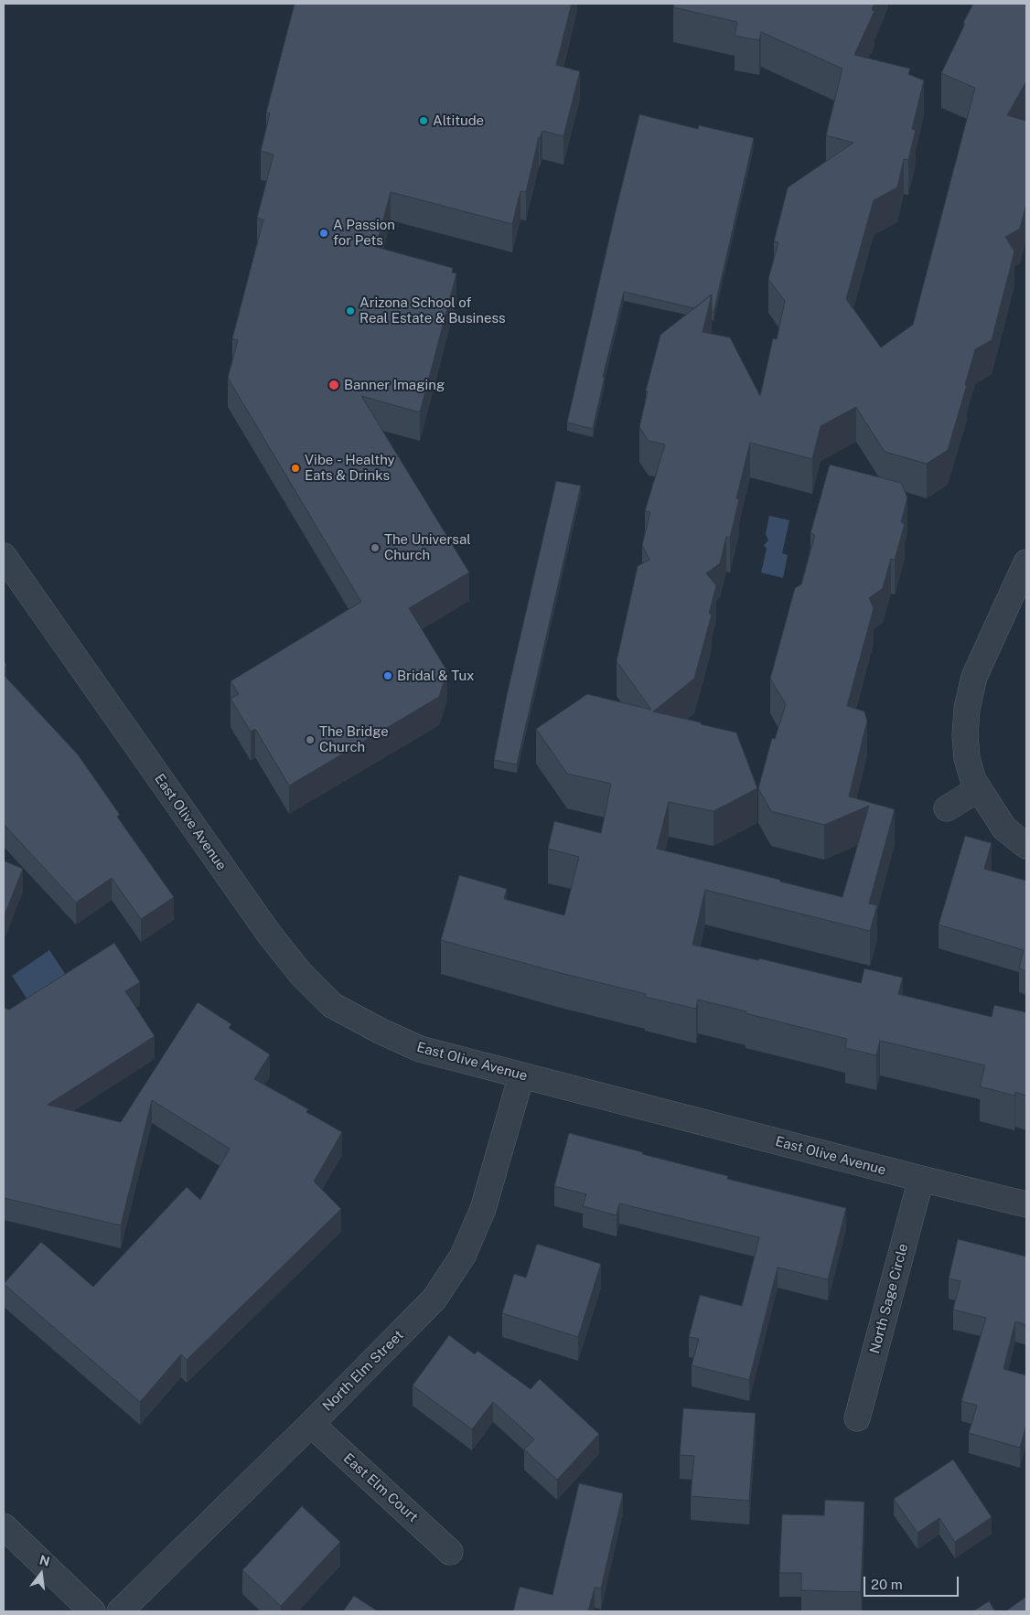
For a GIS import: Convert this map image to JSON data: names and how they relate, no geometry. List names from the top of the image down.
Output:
{
  "streets": {
    "street": [
      "East Olive Avenue",
      "North Sage Circle",
      "North Elm Street",
      "East Elm Court"
    ]
  },
  "crossings": [
    ["East Olive Avenue", "North Sage Circle"],
    ["East Olive Avenue", "North Elm Street"],
    ["North Elm Street", "East Elm Court"]
  ],
  "places": [
    "Altitude",
    "A Passion for Pets",
    "Arizona School of Real Estate & Business",
    "Banner Imaging",
    "Vibe - Healthy Eats & Drinks",
    "The Universal Church",
    "Bridal & Tux",
    "The Bridge Church"
  ],
  "scale_bar": "20 m",
  "north": "top"
}
